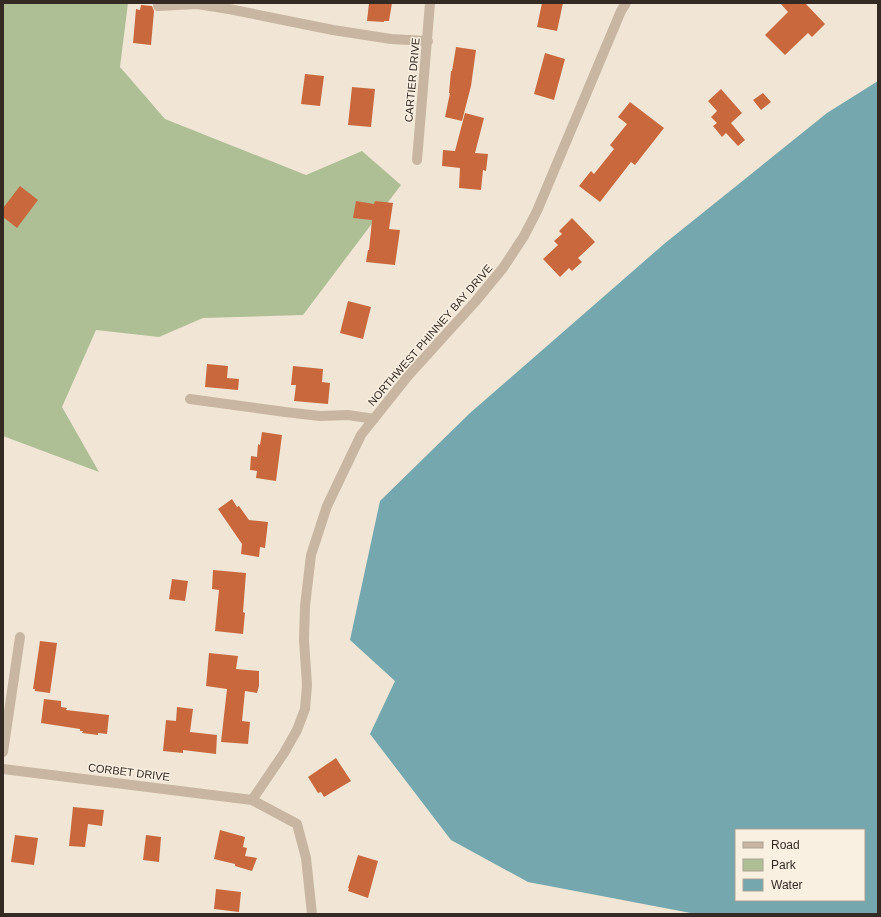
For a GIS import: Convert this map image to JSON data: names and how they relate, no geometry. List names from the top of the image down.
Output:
{
  "streets": {
    "street": ["CARTIER DRIVE", "NORTHWEST PHINNEY BAY DRIVE", "CORBET DRIVE"]
  },
  "crossings": [
    ["NORTHWEST PHINNEY BAY DRIVE", "CORBET DRIVE"]
  ],
  "legend": ["Road", "Park", "Water"]
}
